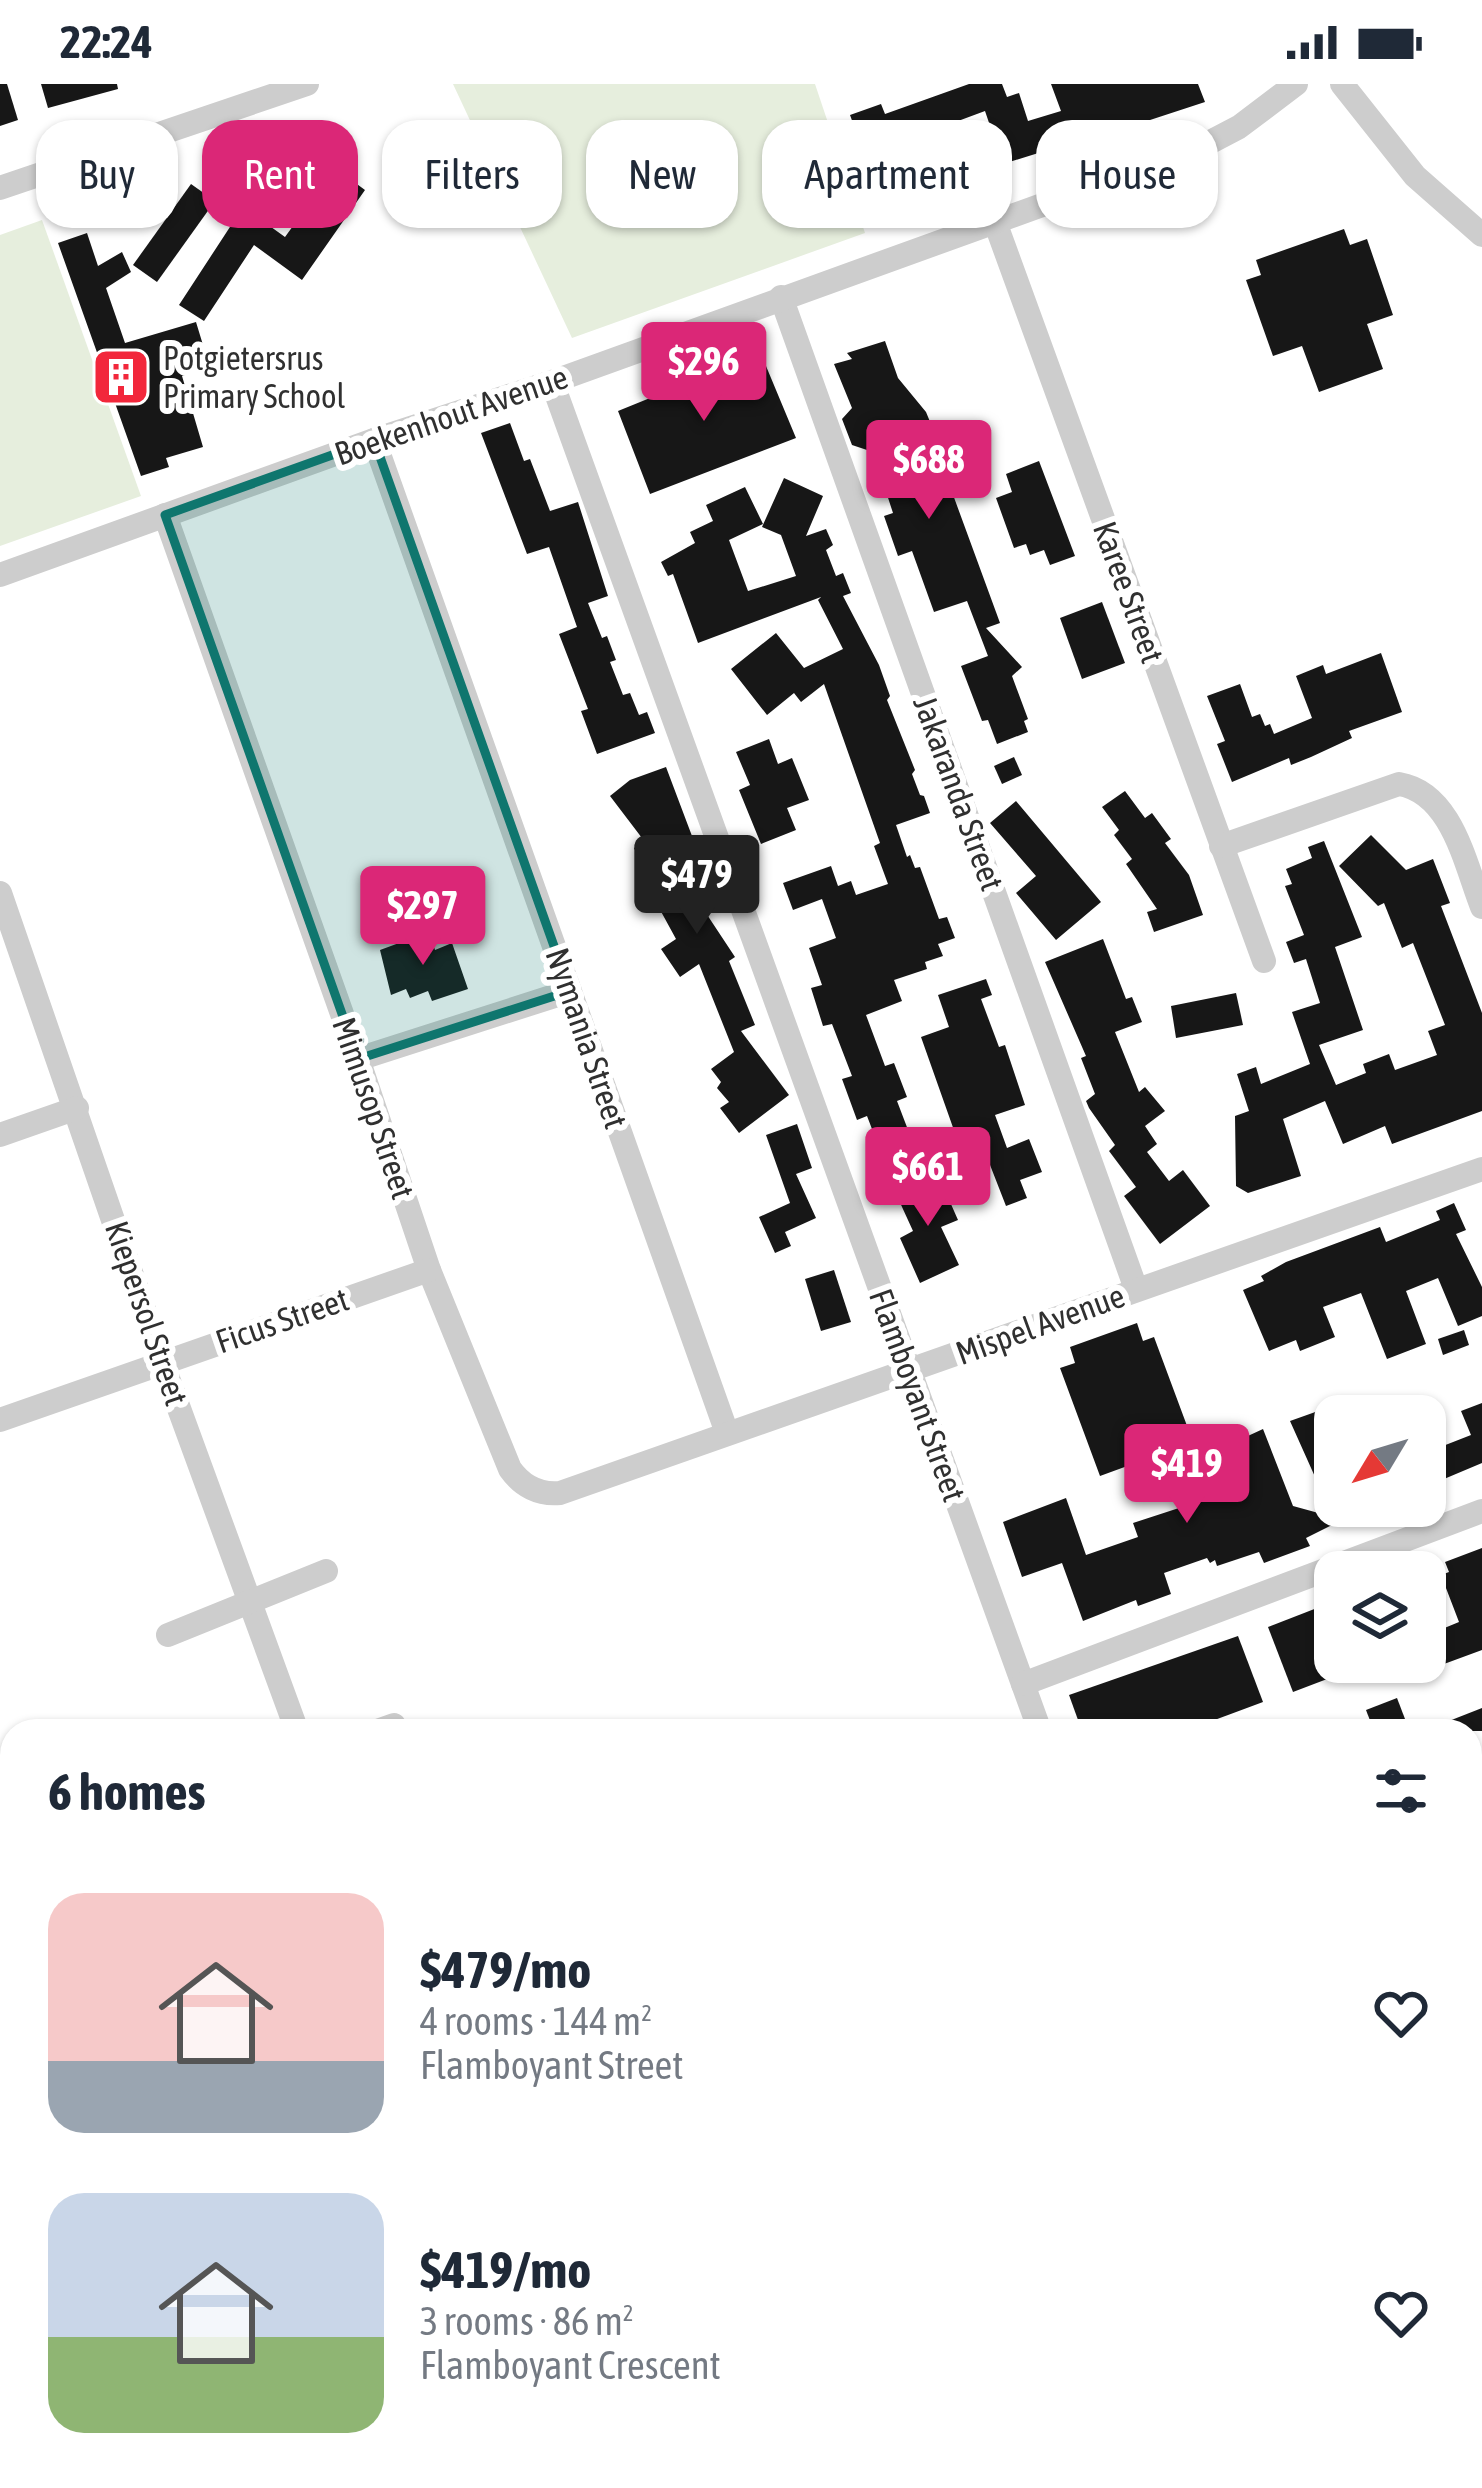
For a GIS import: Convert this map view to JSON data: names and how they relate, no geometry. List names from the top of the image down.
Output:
{
  "streets": {
    "street": [
      "Boekenhout Avenue",
      "Karee Street",
      "Jakaranda Street",
      "Nymania Street",
      "Mimusop Street",
      "Kiepersol Street",
      "Ficus Street",
      "Mispel Avenue",
      "Flamboyant Street"
    ]
  },
  "crossings": [
    ["Boekenhout Avenue", "Jakaranda Street"],
    ["Boekenhout Avenue", "Nymania Street"],
    ["Boekenhout Avenue", "Mimusop Street"],
    ["Boekenhout Avenue", "Flamboyant Street"],
    ["Jakaranda Street", "Mispel Avenue"],
    ["Nymania Street", "Mispel Avenue"],
    ["Mimusop Street", "Ficus Street"],
    ["Mimusop Street", "Mispel Avenue"],
    ["Kiepersol Street", "Ficus Street"],
    ["Mispel Avenue", "Flamboyant Street"]
  ],
  "places": {
    "building": ["Potgietersrus Primary School"]
  },
  "north": "bottom left",
  "page": {
    "status": "22:24",
    "chip": [
      "Buy",
      "Rent",
      "Filters",
      "New",
      "Apartment",
      "House"
    ],
    "price": [
      "$296",
      "$688",
      "$479",
      "$297",
      "$661",
      "$419"
    ],
    "heading": "6 homes",
    "list": [
      {
        "name": "$479/mo",
        "note": "4 rooms · 144 m² · Flamboyant Street"
      },
      {
        "name": "$419/mo",
        "note": "3 rooms · 86 m² · Flamboyant Crescent"
      }
    ]
  }
}
